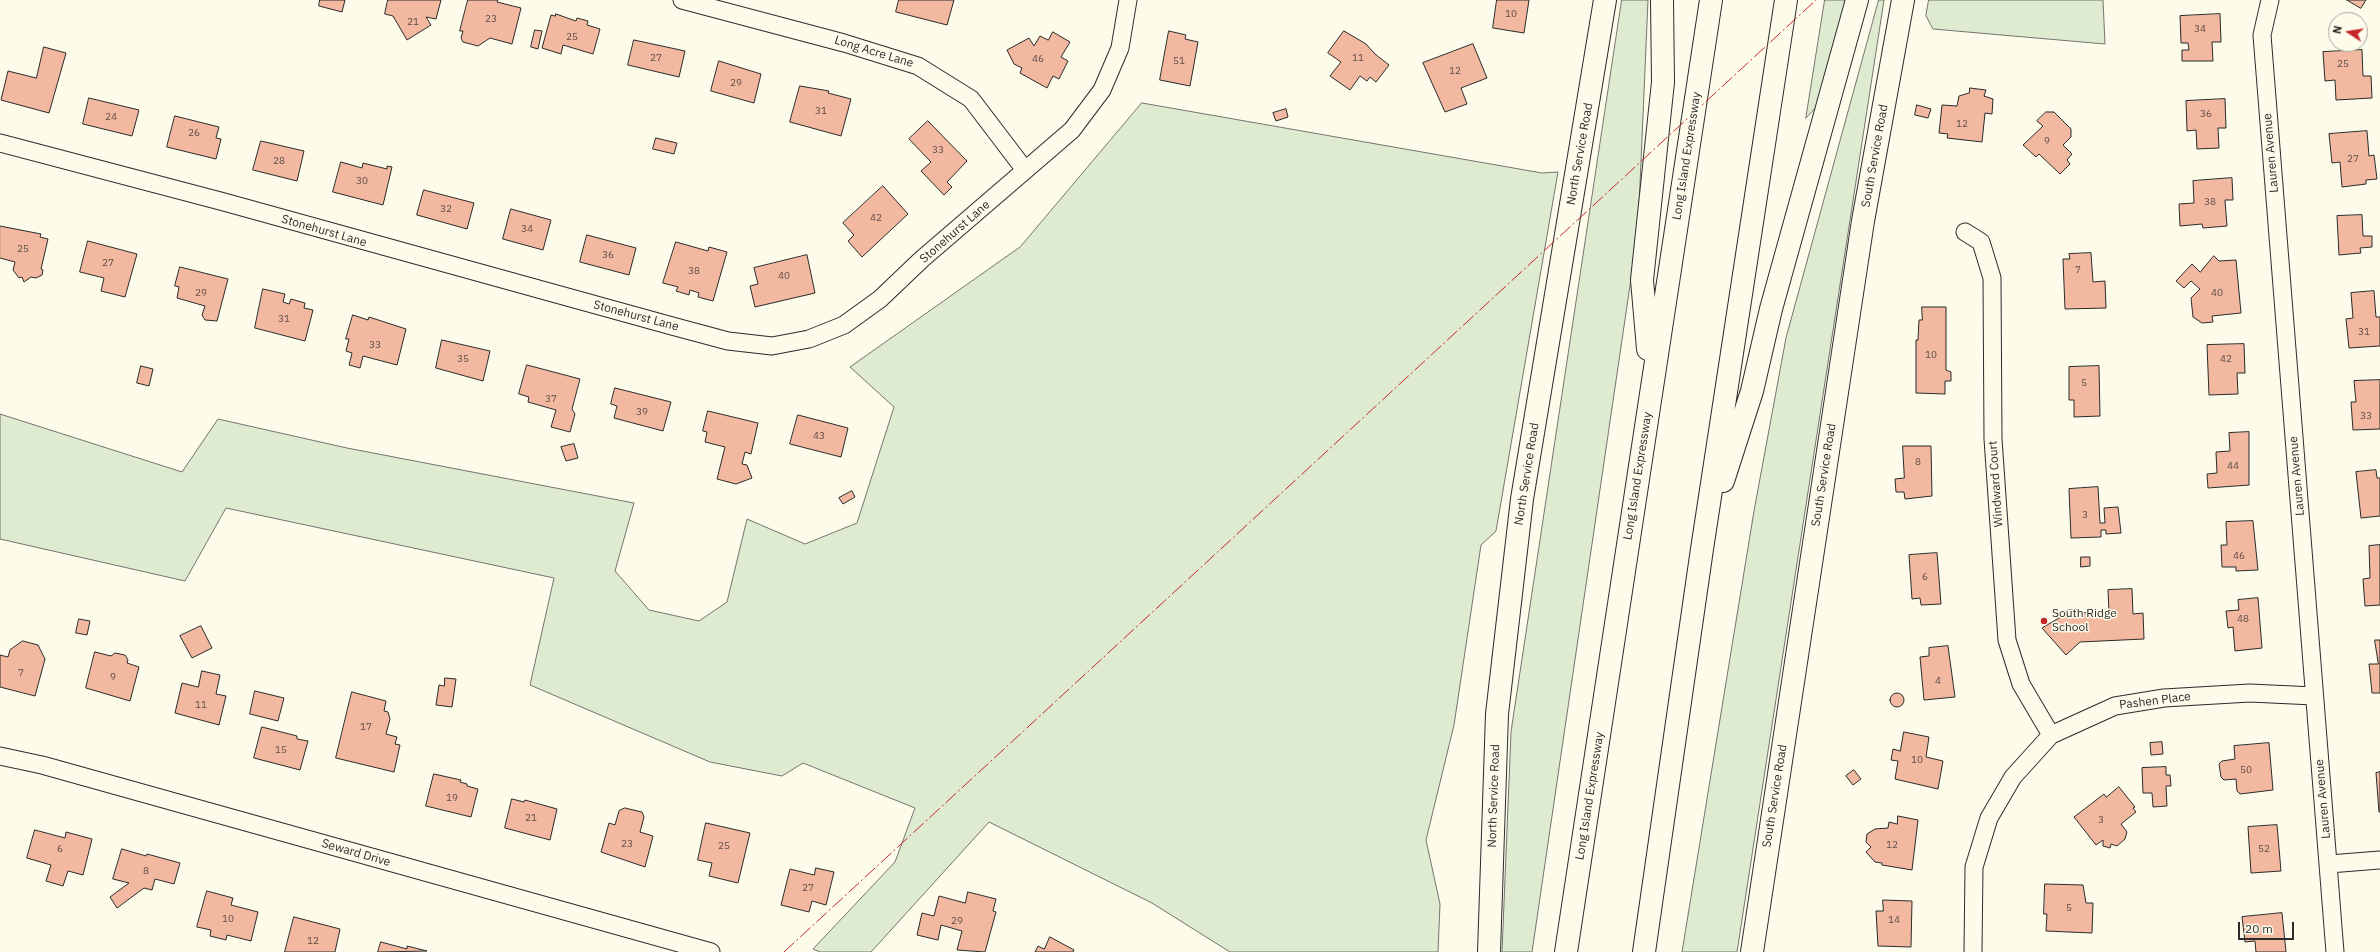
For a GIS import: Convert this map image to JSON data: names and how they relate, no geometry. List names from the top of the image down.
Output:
{
  "streets": {
    "main road": ["North Service Road", "Long Island Expressway", "South Service Road"],
    "street": [
      "Long Acre Lane",
      "Lauren Avenue",
      "Stonehurst Lane",
      "Windward Court",
      "Pashen Place",
      "Seward Drive"
    ]
  },
  "crossings": [
    ["Long Acre Lane", "Stonehurst Lane"],
    ["Lauren Avenue", "Pashen Place"],
    ["Windward Court", "Pashen Place"]
  ],
  "places": ["South Ridge School"],
  "house_numbers": [
    "10",
    "23",
    "21",
    "34",
    "25",
    "27",
    "11",
    "46",
    "51",
    "25",
    "12",
    "29",
    "31",
    "36",
    "24",
    "12",
    "26",
    "9",
    "33",
    "27",
    "28",
    "30",
    "38",
    "32",
    "42",
    "34",
    "25",
    "36",
    "27",
    "7",
    "38",
    "40",
    "29",
    "40",
    "31",
    "31",
    "33",
    "10",
    "35",
    "42",
    "5",
    "37",
    "39",
    "33",
    "43",
    "8",
    "44",
    "3",
    "46",
    "6",
    "48",
    "7",
    "9",
    "4",
    "11",
    "17",
    "15",
    "10",
    "50",
    "19",
    "21",
    "3",
    "23",
    "12",
    "25",
    "6",
    "52",
    "8",
    "27",
    "5",
    "10",
    "14",
    "29",
    "12"
  ],
  "scale_bar": "20 m",
  "north": "left"
}
